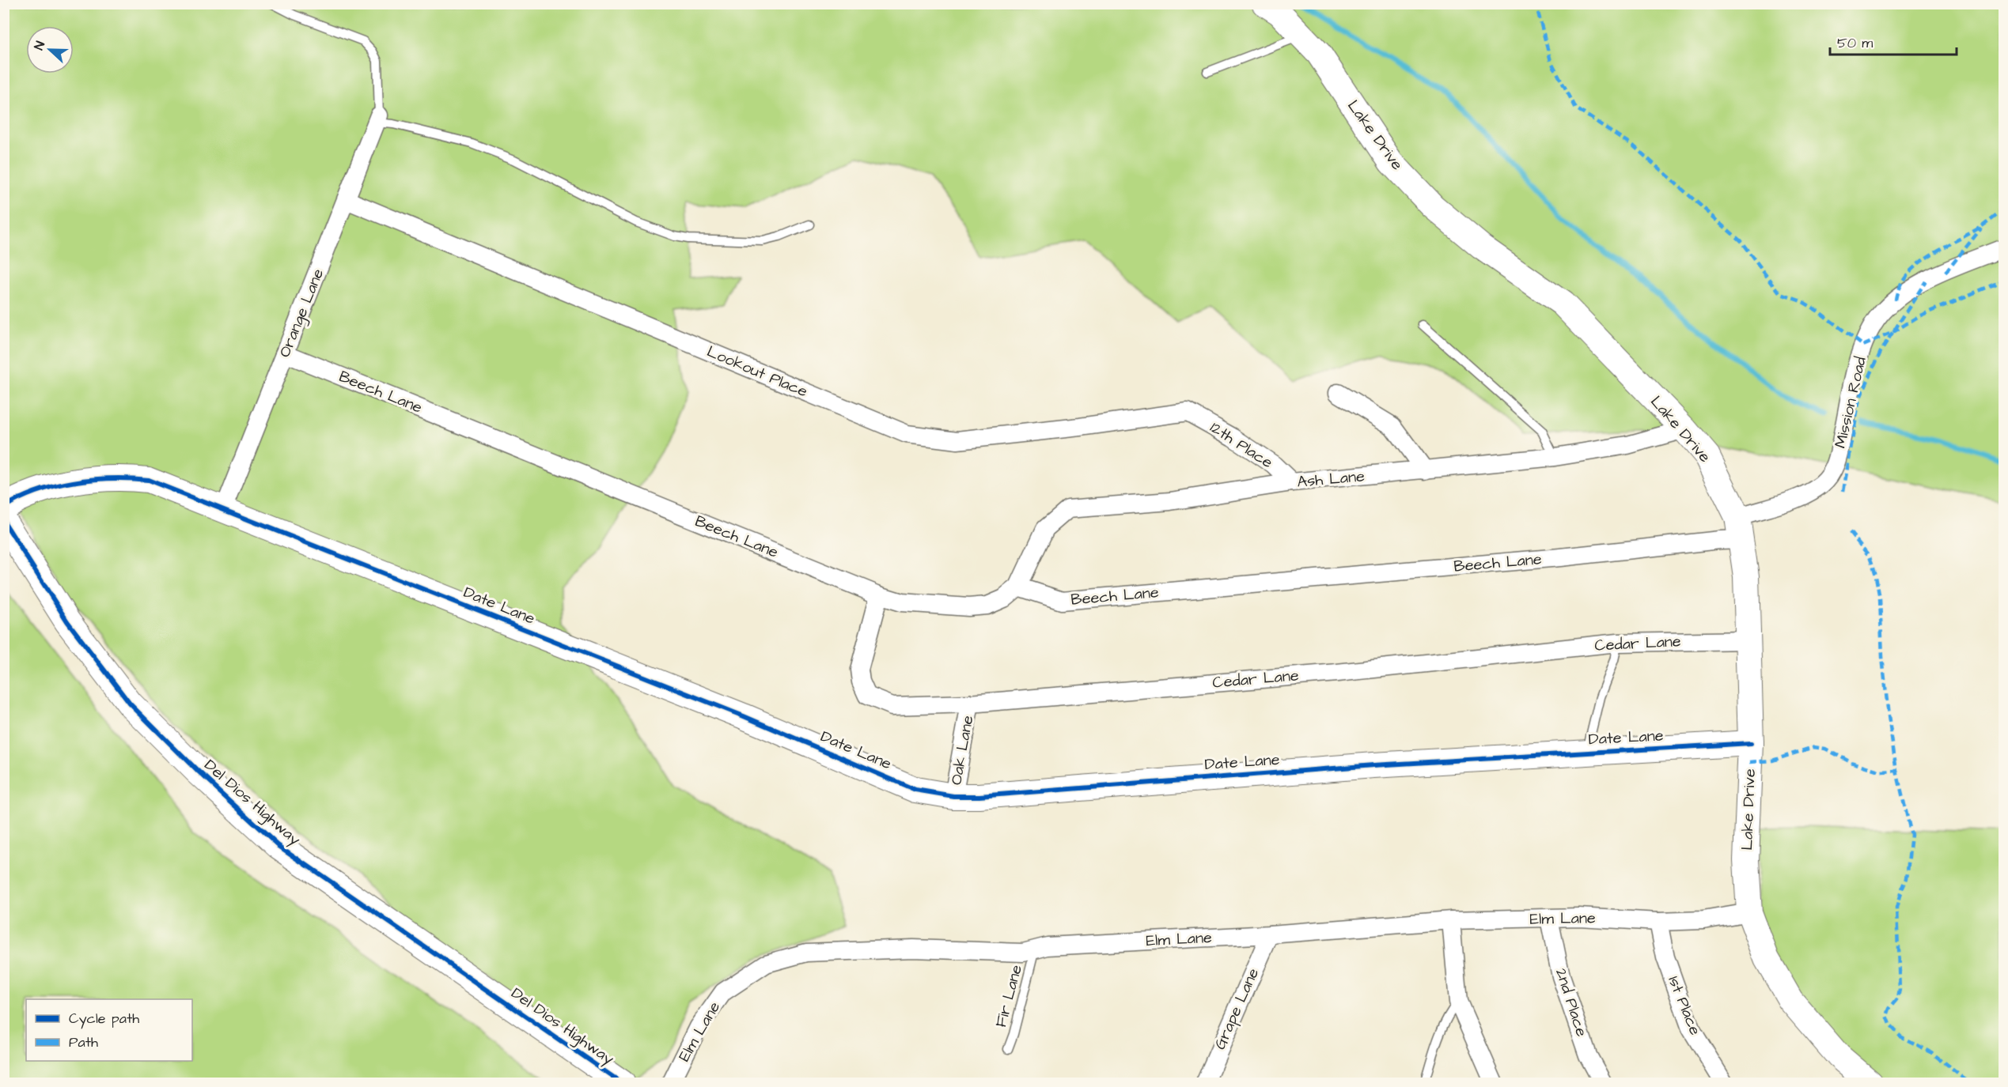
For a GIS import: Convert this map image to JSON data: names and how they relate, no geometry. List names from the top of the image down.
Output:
{
  "streets": {
    "main road": ["Del Dios Highway"],
    "street": [
      "Lake Drive",
      "Orange Lane",
      "Lookout Place",
      "Beech Lane",
      "Mission Road",
      "12th Place",
      "Ash Lane",
      "Date Lane",
      "Cedar Lane",
      "Oak Lane",
      "Elm Lane",
      "2nd Place",
      "1st Place",
      "Grape Lane"
    ],
    "lane": ["Fir Lane"]
  },
  "crossings": [
    ["Lake Drive", "Beech Lane"],
    ["Lake Drive", "Mission Road"],
    ["Lake Drive", "Ash Lane"],
    ["Lake Drive", "Date Lane"],
    ["Lake Drive", "Cedar Lane"],
    ["Lake Drive", "Elm Lane"],
    ["Orange Lane", "Lookout Place"],
    ["Orange Lane", "Beech Lane"],
    ["Orange Lane", "Date Lane"],
    ["Lookout Place", "12th Place"],
    ["Beech Lane", "Mission Road"],
    ["Beech Lane", "Ash Lane"],
    ["Beech Lane", "Cedar Lane"],
    ["12th Place", "Ash Lane"],
    ["Date Lane", "Oak Lane"],
    ["Cedar Lane", "Oak Lane"],
    ["Elm Lane", "Fir Lane"],
    ["Elm Lane", "2nd Place"],
    ["Elm Lane", "1st Place"],
    ["Elm Lane", "Grape Lane"]
  ],
  "legend": ["Cycle path", "Path"],
  "scale_bar": "50 m",
  "north": "left"
}
